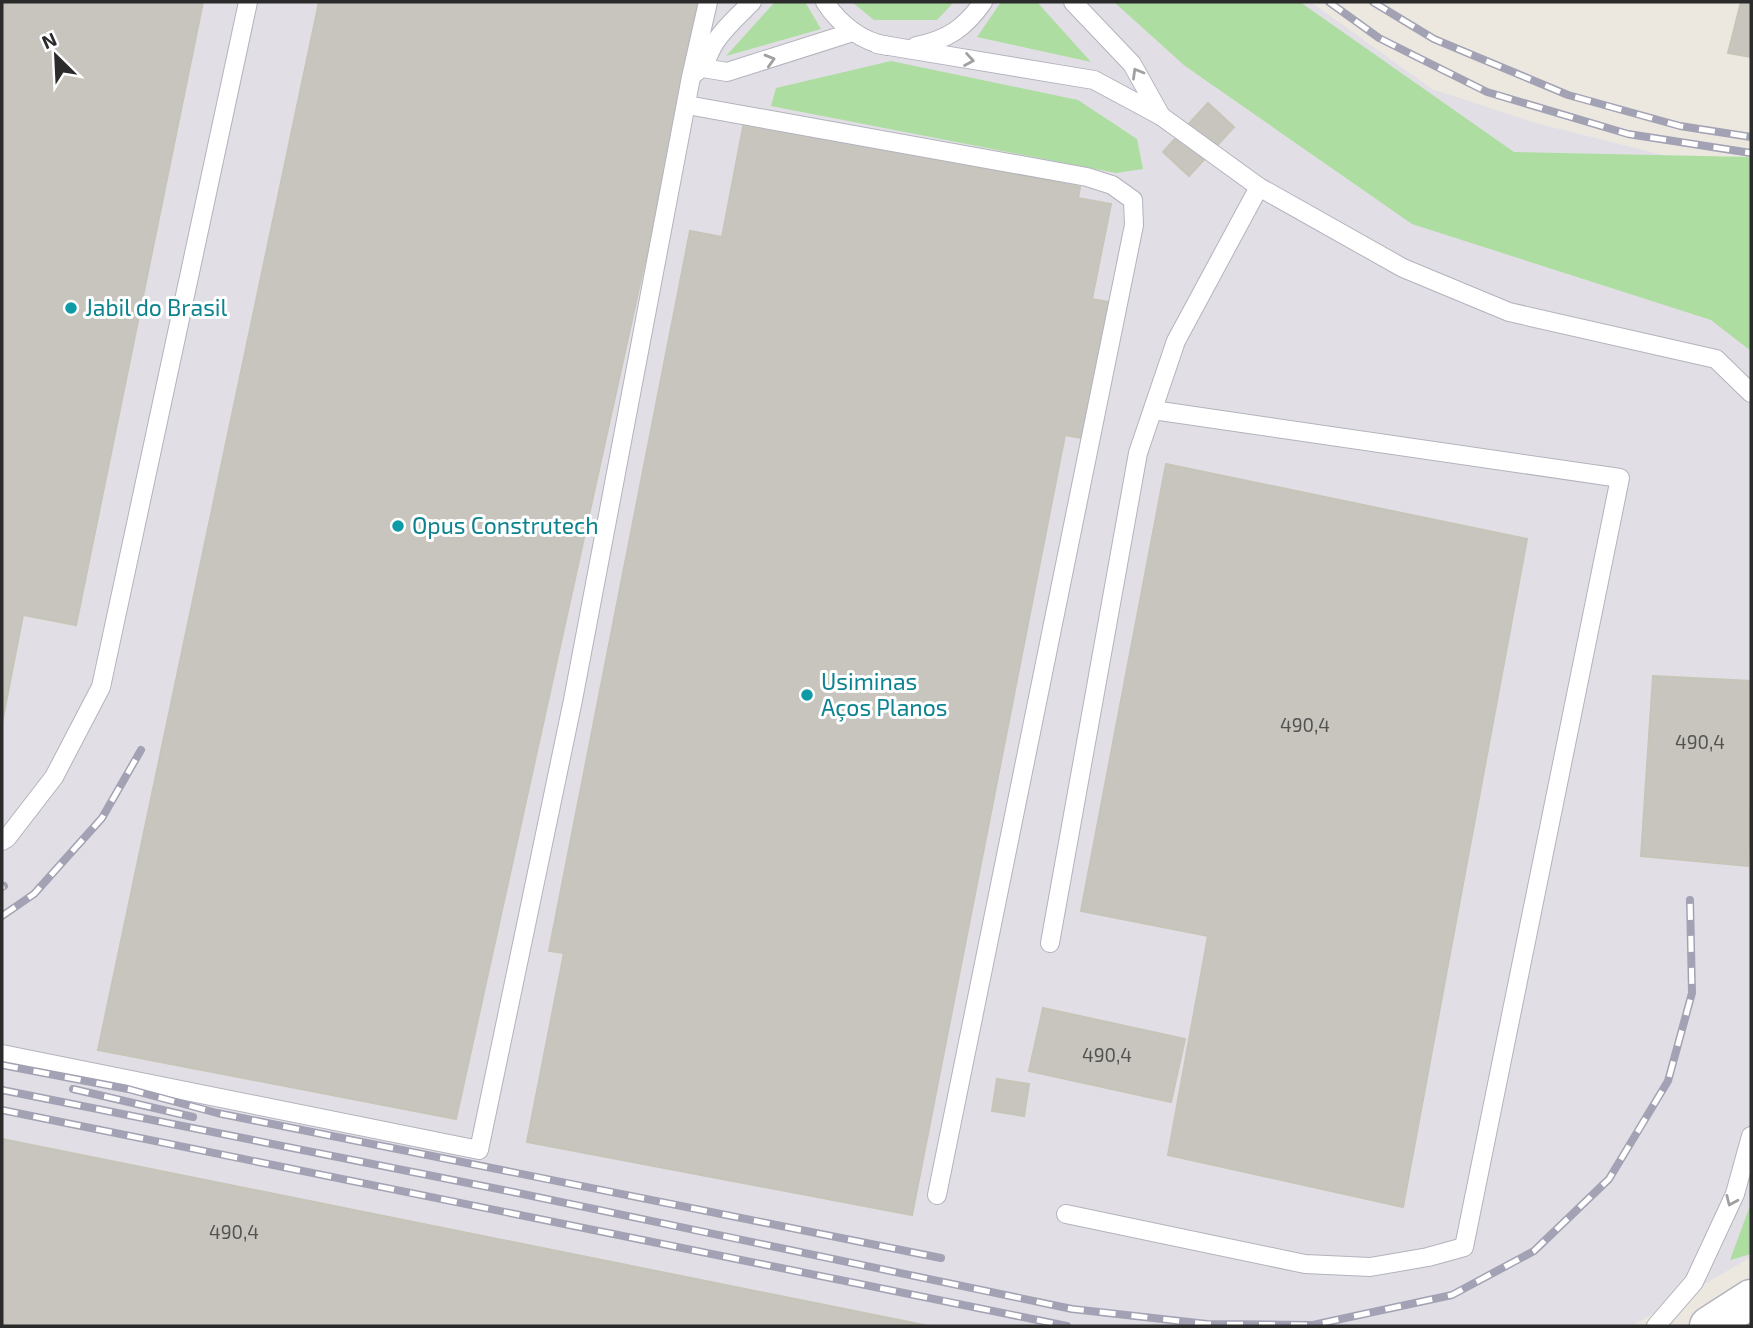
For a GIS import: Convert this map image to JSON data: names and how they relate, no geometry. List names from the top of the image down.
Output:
{
  "places": ["Jabil do Brasil", "Opus Construtech", "Usiminas Aços Planos"],
  "house_numbers": [
    "490,4",
    "490,4",
    "490,4",
    "490,4"
  ],
  "north": "top left"
}
